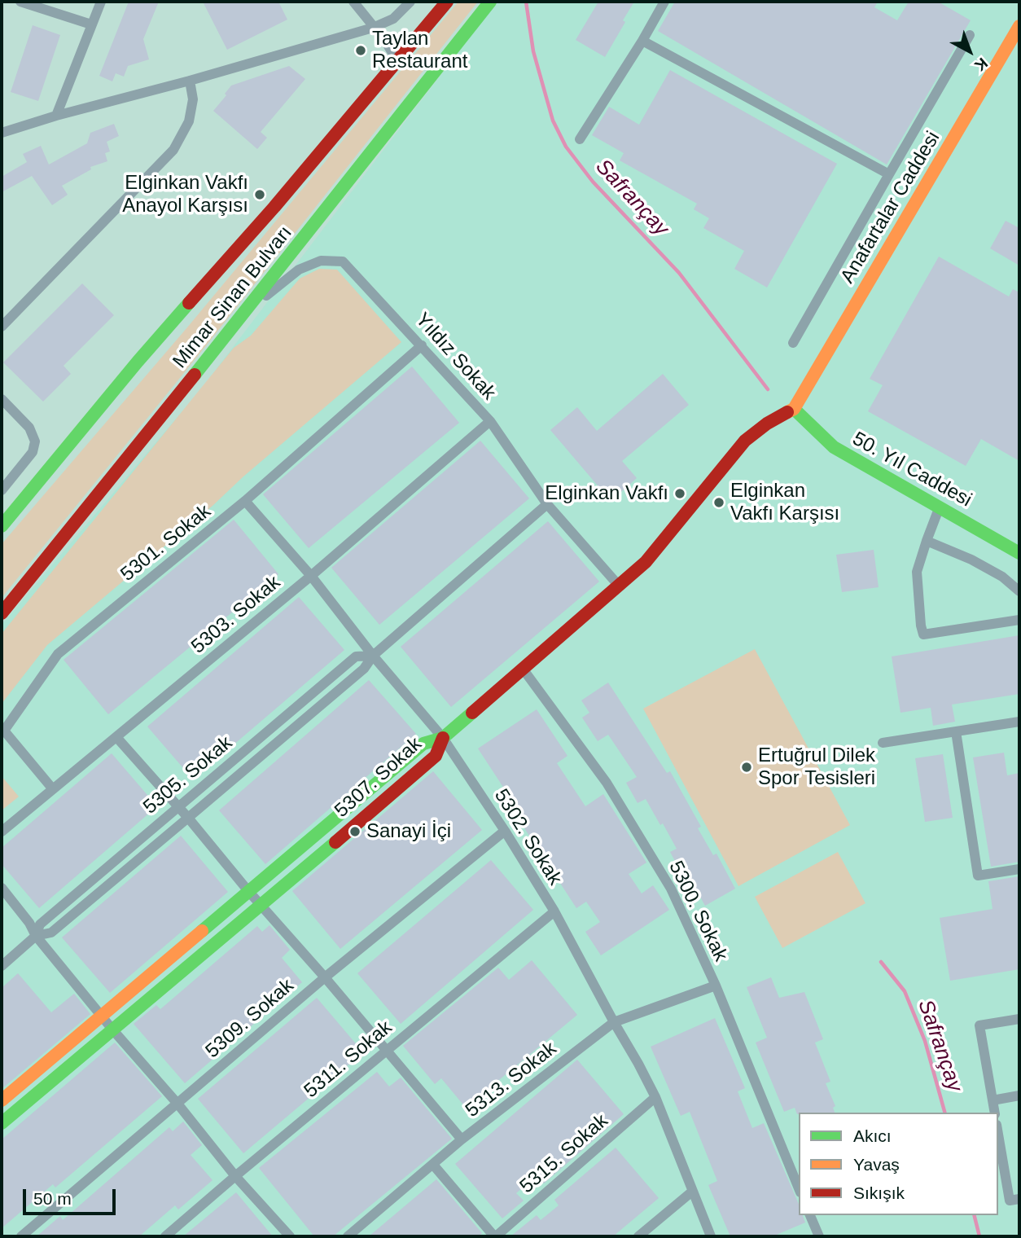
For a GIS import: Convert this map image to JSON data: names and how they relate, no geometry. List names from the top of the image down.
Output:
{
  "streets": {
    "main road": [
      "Anafartalar Caddesi",
      "Mimar Sinan Bulvarı",
      "50. Yıl Caddesi",
      "5307. Sokak"
    ],
    "street": [
      "Yıldız Sokak",
      "5301. Sokak",
      "5303. Sokak",
      "5305. Sokak",
      "5302. Sokak",
      "5300. Sokak",
      "5309. Sokak",
      "5311. Sokak",
      "5313. Sokak",
      "5315. Sokak"
    ]
  },
  "crossings": [
    ["Anafartalar Caddesi", "50. Yıl Caddesi"],
    ["Mimar Sinan Bulvarı", "Yıldız Sokak"],
    ["Yıldız Sokak", "5301. Sokak"],
    ["Yıldız Sokak", "5303. Sokak"],
    ["Yıldız Sokak", "5305. Sokak"],
    ["5301. Sokak", "5303. Sokak"],
    ["5301. Sokak", "5302. Sokak"],
    ["5303. Sokak", "5302. Sokak"],
    ["5305. Sokak", "5302. Sokak"],
    ["5307. Sokak", "5302. Sokak"],
    ["5302. Sokak", "5309. Sokak"],
    ["5302. Sokak", "5311. Sokak"],
    ["5302. Sokak", "5313. Sokak"],
    ["5302. Sokak", "5315. Sokak"],
    ["5300. Sokak", "5313. Sokak"]
  ],
  "water": ["Safrançay"],
  "places": [
    "Taylan Restaurant",
    "Elginkan Vakfı Anayol Karşısı",
    "Elginkan Vakfı",
    "Elginkan Vakfı Karşısı",
    "Ertuğrul Dilek Spor Tesisleri",
    "Sanayi İçi"
  ],
  "legend": ["Akıcı", "Yavaş", "Sıkışık"],
  "scale_bar": "50 m",
  "north": "bottom right"
}
